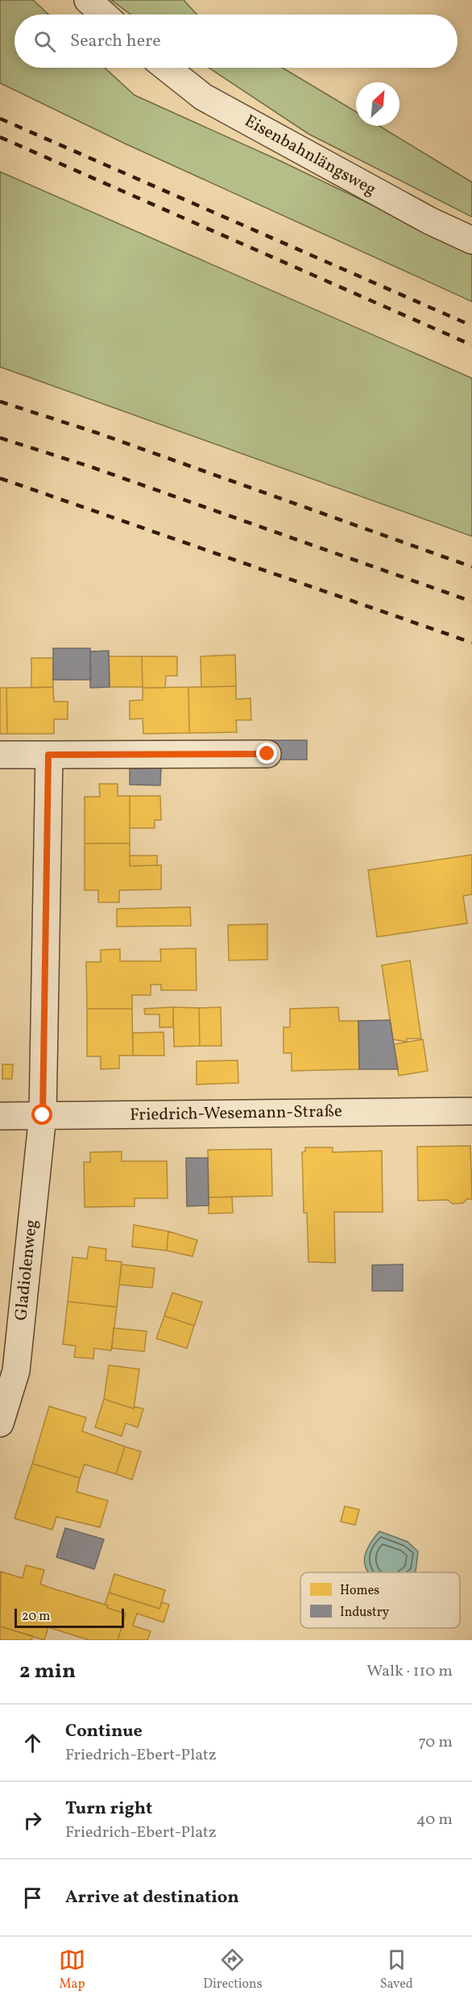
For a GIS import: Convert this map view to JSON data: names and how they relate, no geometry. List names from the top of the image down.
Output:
{
  "streets": {
    "street": ["Eisenbahnlängsweg", "Friedrich-Wesemann-Straße", "Gladiolenweg"]
  },
  "crossings": [
    ["Friedrich-Wesemann-Straße", "Gladiolenweg"]
  ],
  "legend": ["Homes", "Industry"],
  "scale_bar": "20 m",
  "north": "top right",
  "page": {
    "search": "Search here",
    "scale": "20 m",
    "heading": ["2 min", "Walk · 110 m"],
    "list": [
      ["Continue", "Friedrich-Ebert-Platz", "70 m"],
      ["Turn right", "Friedrich-Ebert-Platz", "40 m"],
      "Arrive at destination"
    ],
    "nav": ["Map", "Directions", "Saved"]
  }
}
